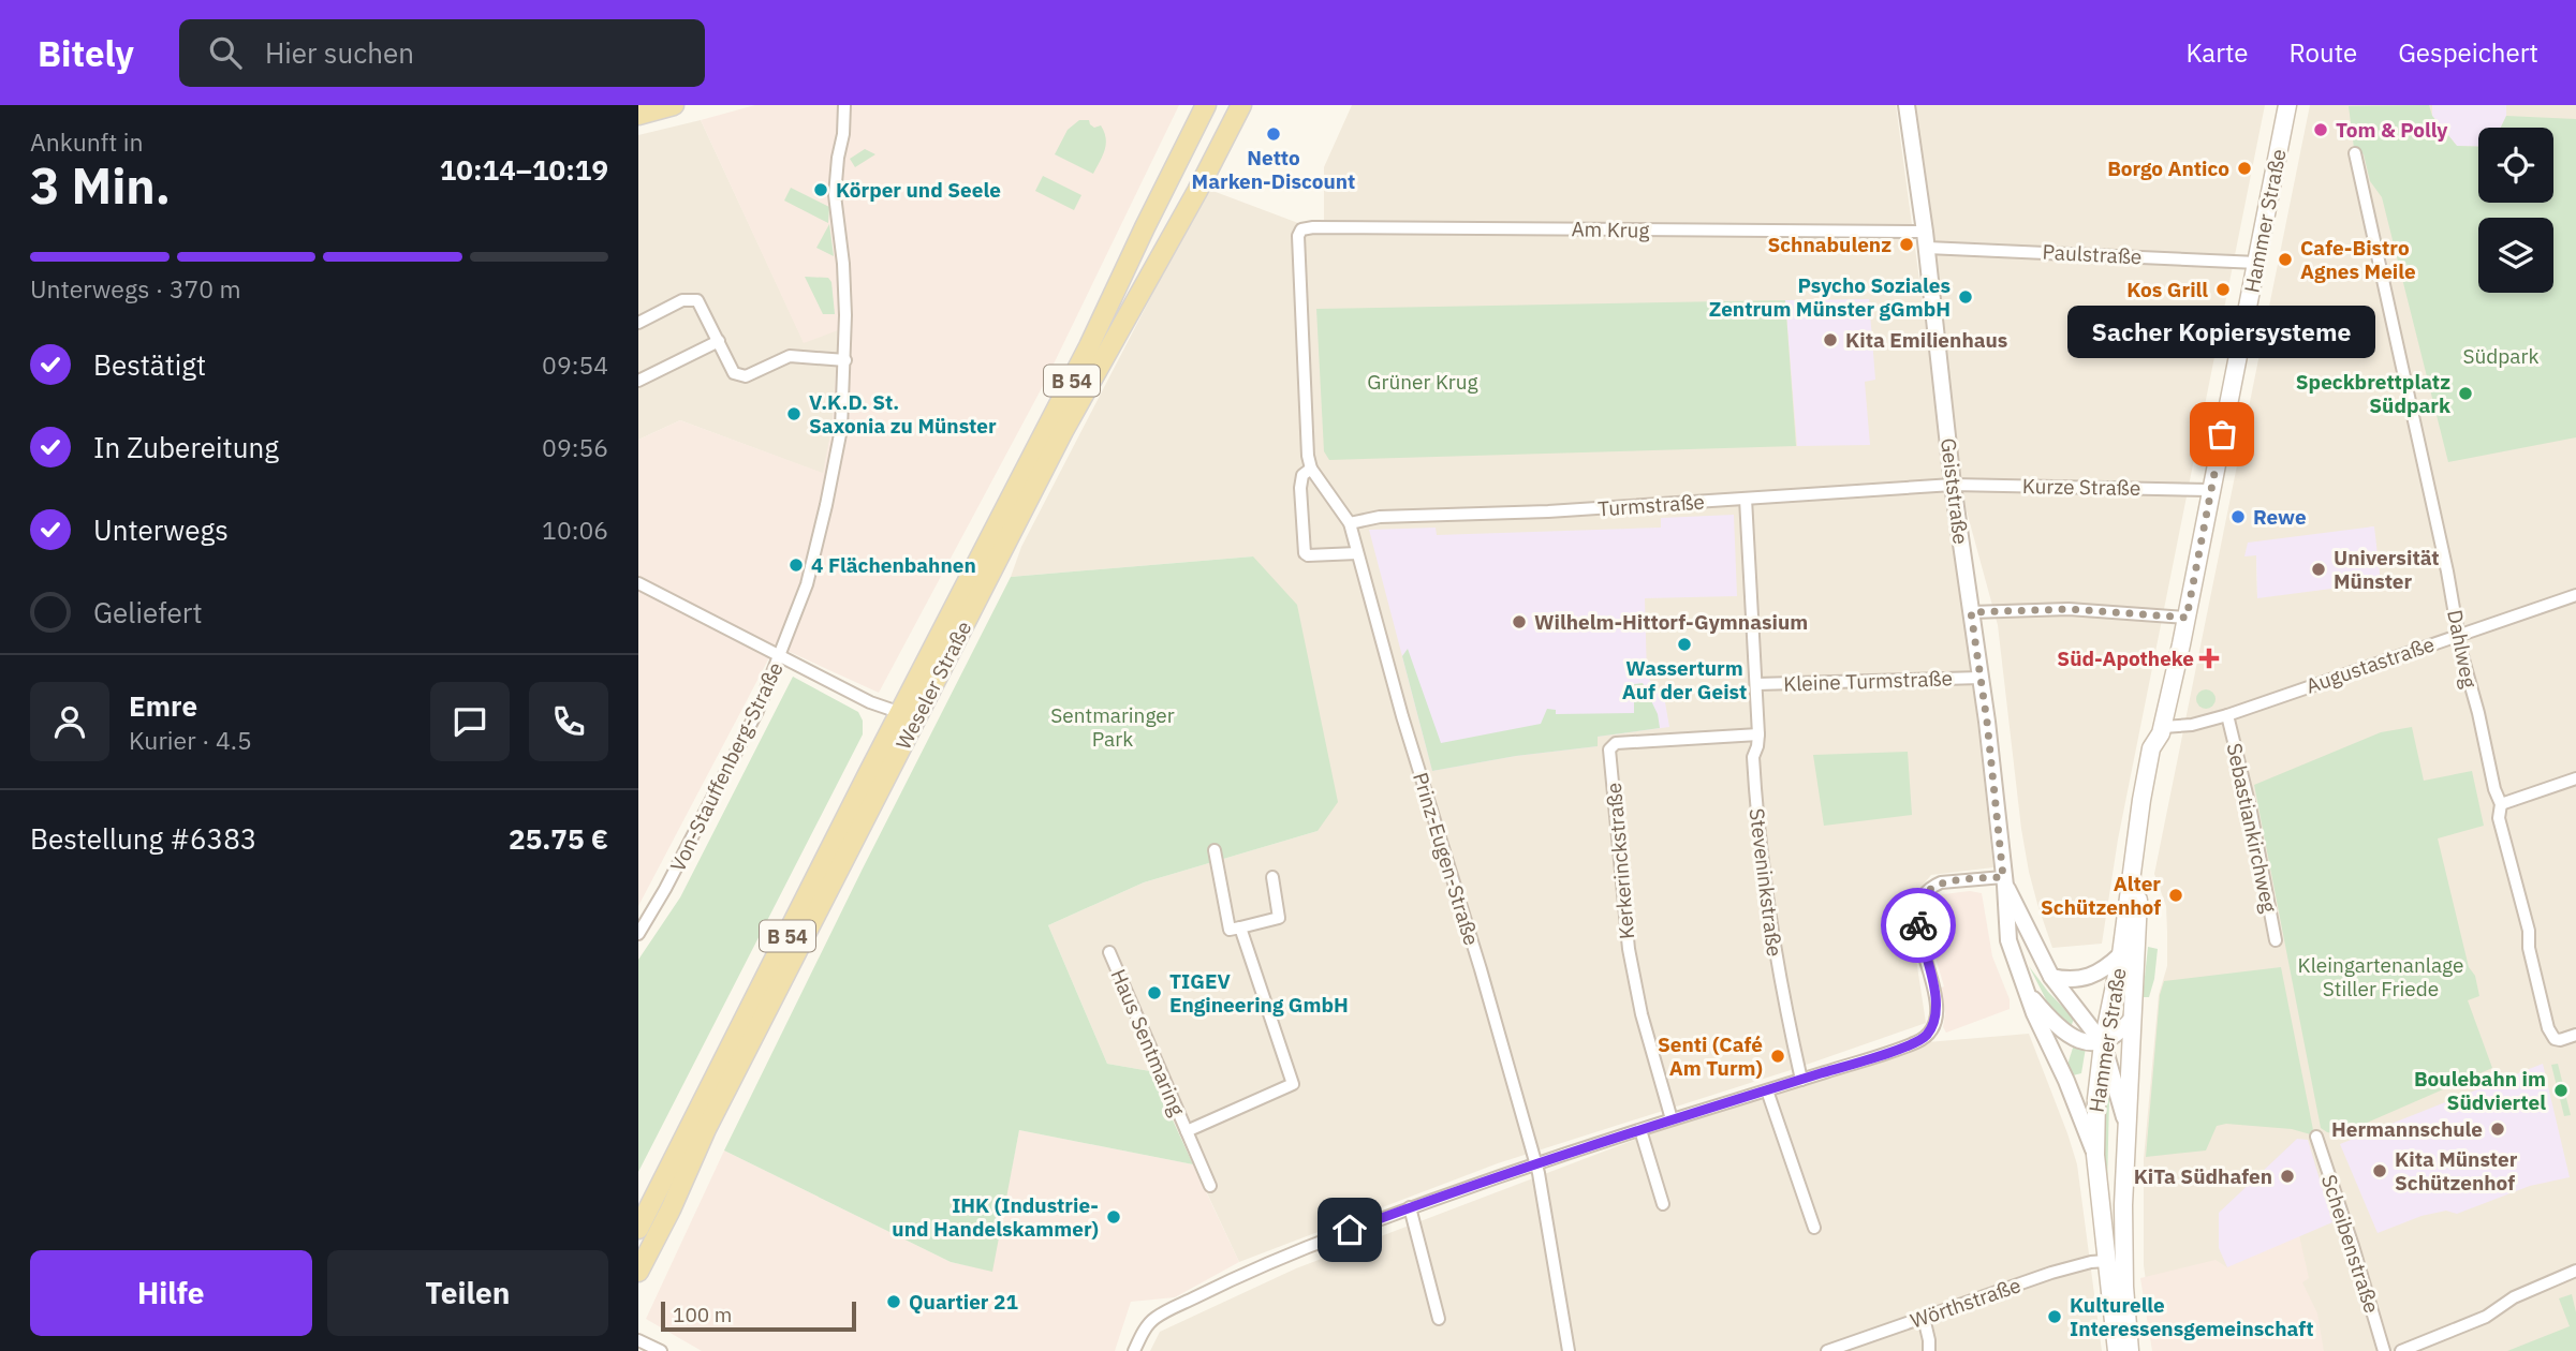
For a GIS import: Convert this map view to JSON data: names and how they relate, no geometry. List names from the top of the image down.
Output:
{
  "streets": {
    "main road": ["Hammer Straße", "B 54", "Weseler Straße"],
    "street": [
      "Am Krug",
      "Paulstraße",
      "Kurze Straße",
      "Geiststraße",
      "Turmstraße",
      "Dahlweg",
      "Augustastraße",
      "Kleine Turmstraße",
      "Von-Stauffenberg-Straße",
      "Sebastiankirchweg",
      "Prinz-Eugen-Straße",
      "Kerkerinckstraße",
      "Steveninkstraße",
      "Haus Sentmaring",
      "Scheibenstraße",
      "Wörthstraße"
    ]
  },
  "crossings": [
    ["Hammer Straße", "Paulstraße"],
    ["Hammer Straße", "Kurze Straße"],
    ["Hammer Straße", "Geiststraße"],
    ["Hammer Straße", "Augustastraße"],
    ["Hammer Straße", "Wörthstraße"],
    ["Am Krug", "Paulstraße"],
    ["Am Krug", "Geiststraße"],
    ["Am Krug", "Prinz-Eugen-Straße"],
    ["Paulstraße", "Geiststraße"],
    ["Kurze Straße", "Geiststraße"],
    ["Kurze Straße", "Turmstraße"],
    ["Geiststraße", "Turmstraße"],
    ["Geiststraße", "Kleine Turmstraße"],
    ["Turmstraße", "Prinz-Eugen-Straße"],
    ["Turmstraße", "Steveninkstraße"],
    ["Dahlweg", "Augustastraße"],
    ["Augustastraße", "Sebastiankirchweg"],
    ["Kleine Turmstraße", "Steveninkstraße"],
    ["Kerkerinckstraße", "Steveninkstraße"]
  ],
  "parks": [
    "Südpark",
    "Grüner Krug",
    "Sentmaringer Park",
    "Kleingartenanlage Stiller Friede"
  ],
  "places": {
    "other": [
      "Tom & Polly",
      "Netto Marken-Discount",
      "Borgo Antico",
      "Körper und Seele",
      "Schnabulenz",
      "Cafe-Bistro Agnes Meile",
      "Kos Grill",
      "Psycho Soziales Zentrum Münster gGmbH",
      "Kita Emilienhaus",
      "Speckbrettplatz Südpark",
      "V.K.D. St. Saxonia zu Münster",
      "Sacher Kopiersysteme",
      "Rewe",
      "4 Flächenbahnen",
      "Universität Münster",
      "Wilhelm-Hittorf-Gymnasium",
      "Wasserturm Auf der Geist",
      "Alter Schützenhof",
      "TIGEV Engineering GmbH",
      "Senti (Café Am Turm)",
      "Boulebahn im Südviertel",
      "Hermannschule",
      "Kita Münster Schützenhof",
      "KiTa Südhafen",
      "IHK (Industrie- und Handelskammer)",
      "Quartier 21",
      "Kulturelle Interessensgemeinschaft"
    ],
    "health": ["Süd-Apotheke"]
  },
  "scale_bar": "100 m",
  "page": {
    "header": "Bitely",
    "search": "Hier suchen",
    "nav": ["Karte", "Route", "Gespeichert"],
    "heading": ["3 Min.", "Ankunft in", "10:14–10:19"],
    "panel": [
      "Emre",
      "Kurier · 4.5",
      "Bestellung #6383",
      "25.75 €"
    ],
    "bar": "Unterwegs · 370 m",
    "bubble": "Sacher Kopiersysteme",
    "list": [
      ["Bestätigt", "09:54"],
      ["In Zubereitung", "09:56"],
      ["Unterwegs", "10:06"],
      "Geliefert"
    ],
    "buttons": ["Hilfe", "Teilen"],
    "scale": "100 m"
  }
}
